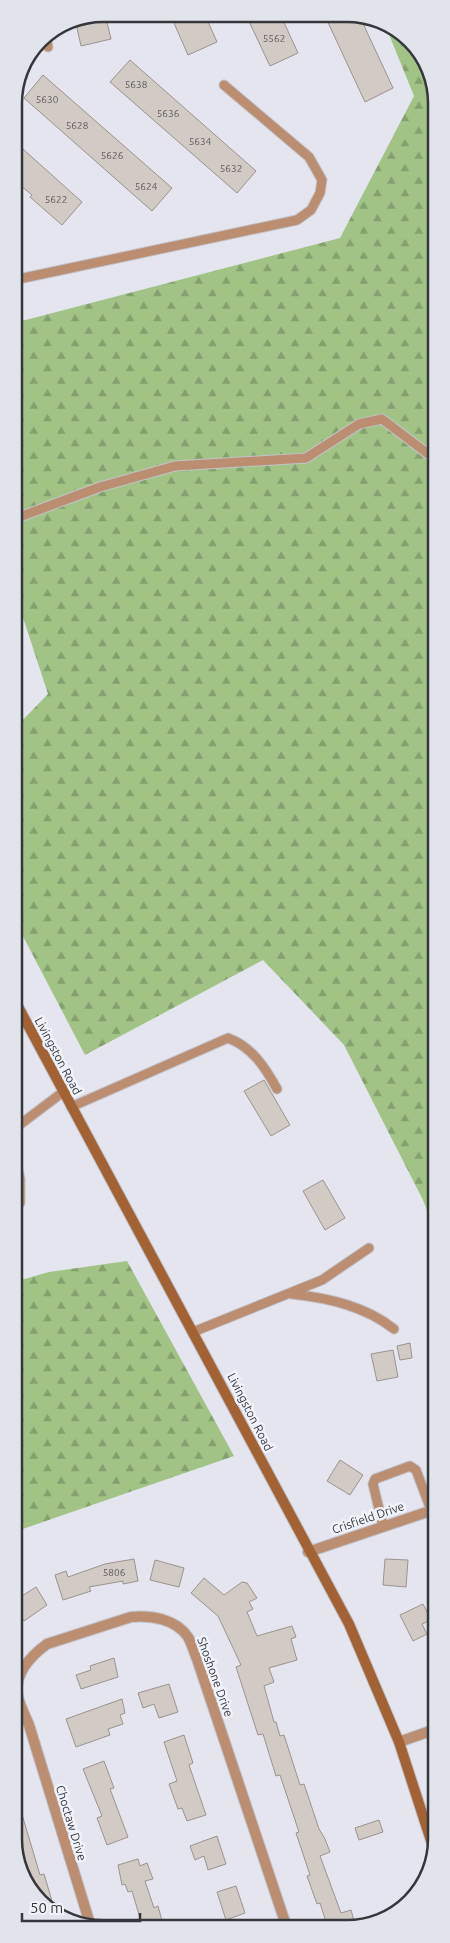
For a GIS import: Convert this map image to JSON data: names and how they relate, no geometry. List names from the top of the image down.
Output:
{
  "streets": {
    "main road": ["Livingston Road"],
    "street": ["Crisfield Drive", "Shoshone Drive", "Choctaw Drive"]
  },
  "crossings": [
    ["Livingston Road", "Crisfield Drive"],
    ["Shoshone Drive", "Choctaw Drive"]
  ],
  "house_numbers": [
    "5562",
    "5638",
    "5630",
    "5636",
    "5628",
    "5634",
    "5626",
    "5632",
    "5624",
    "5622",
    "5806"
  ],
  "scale_bar": "50 m"
}
